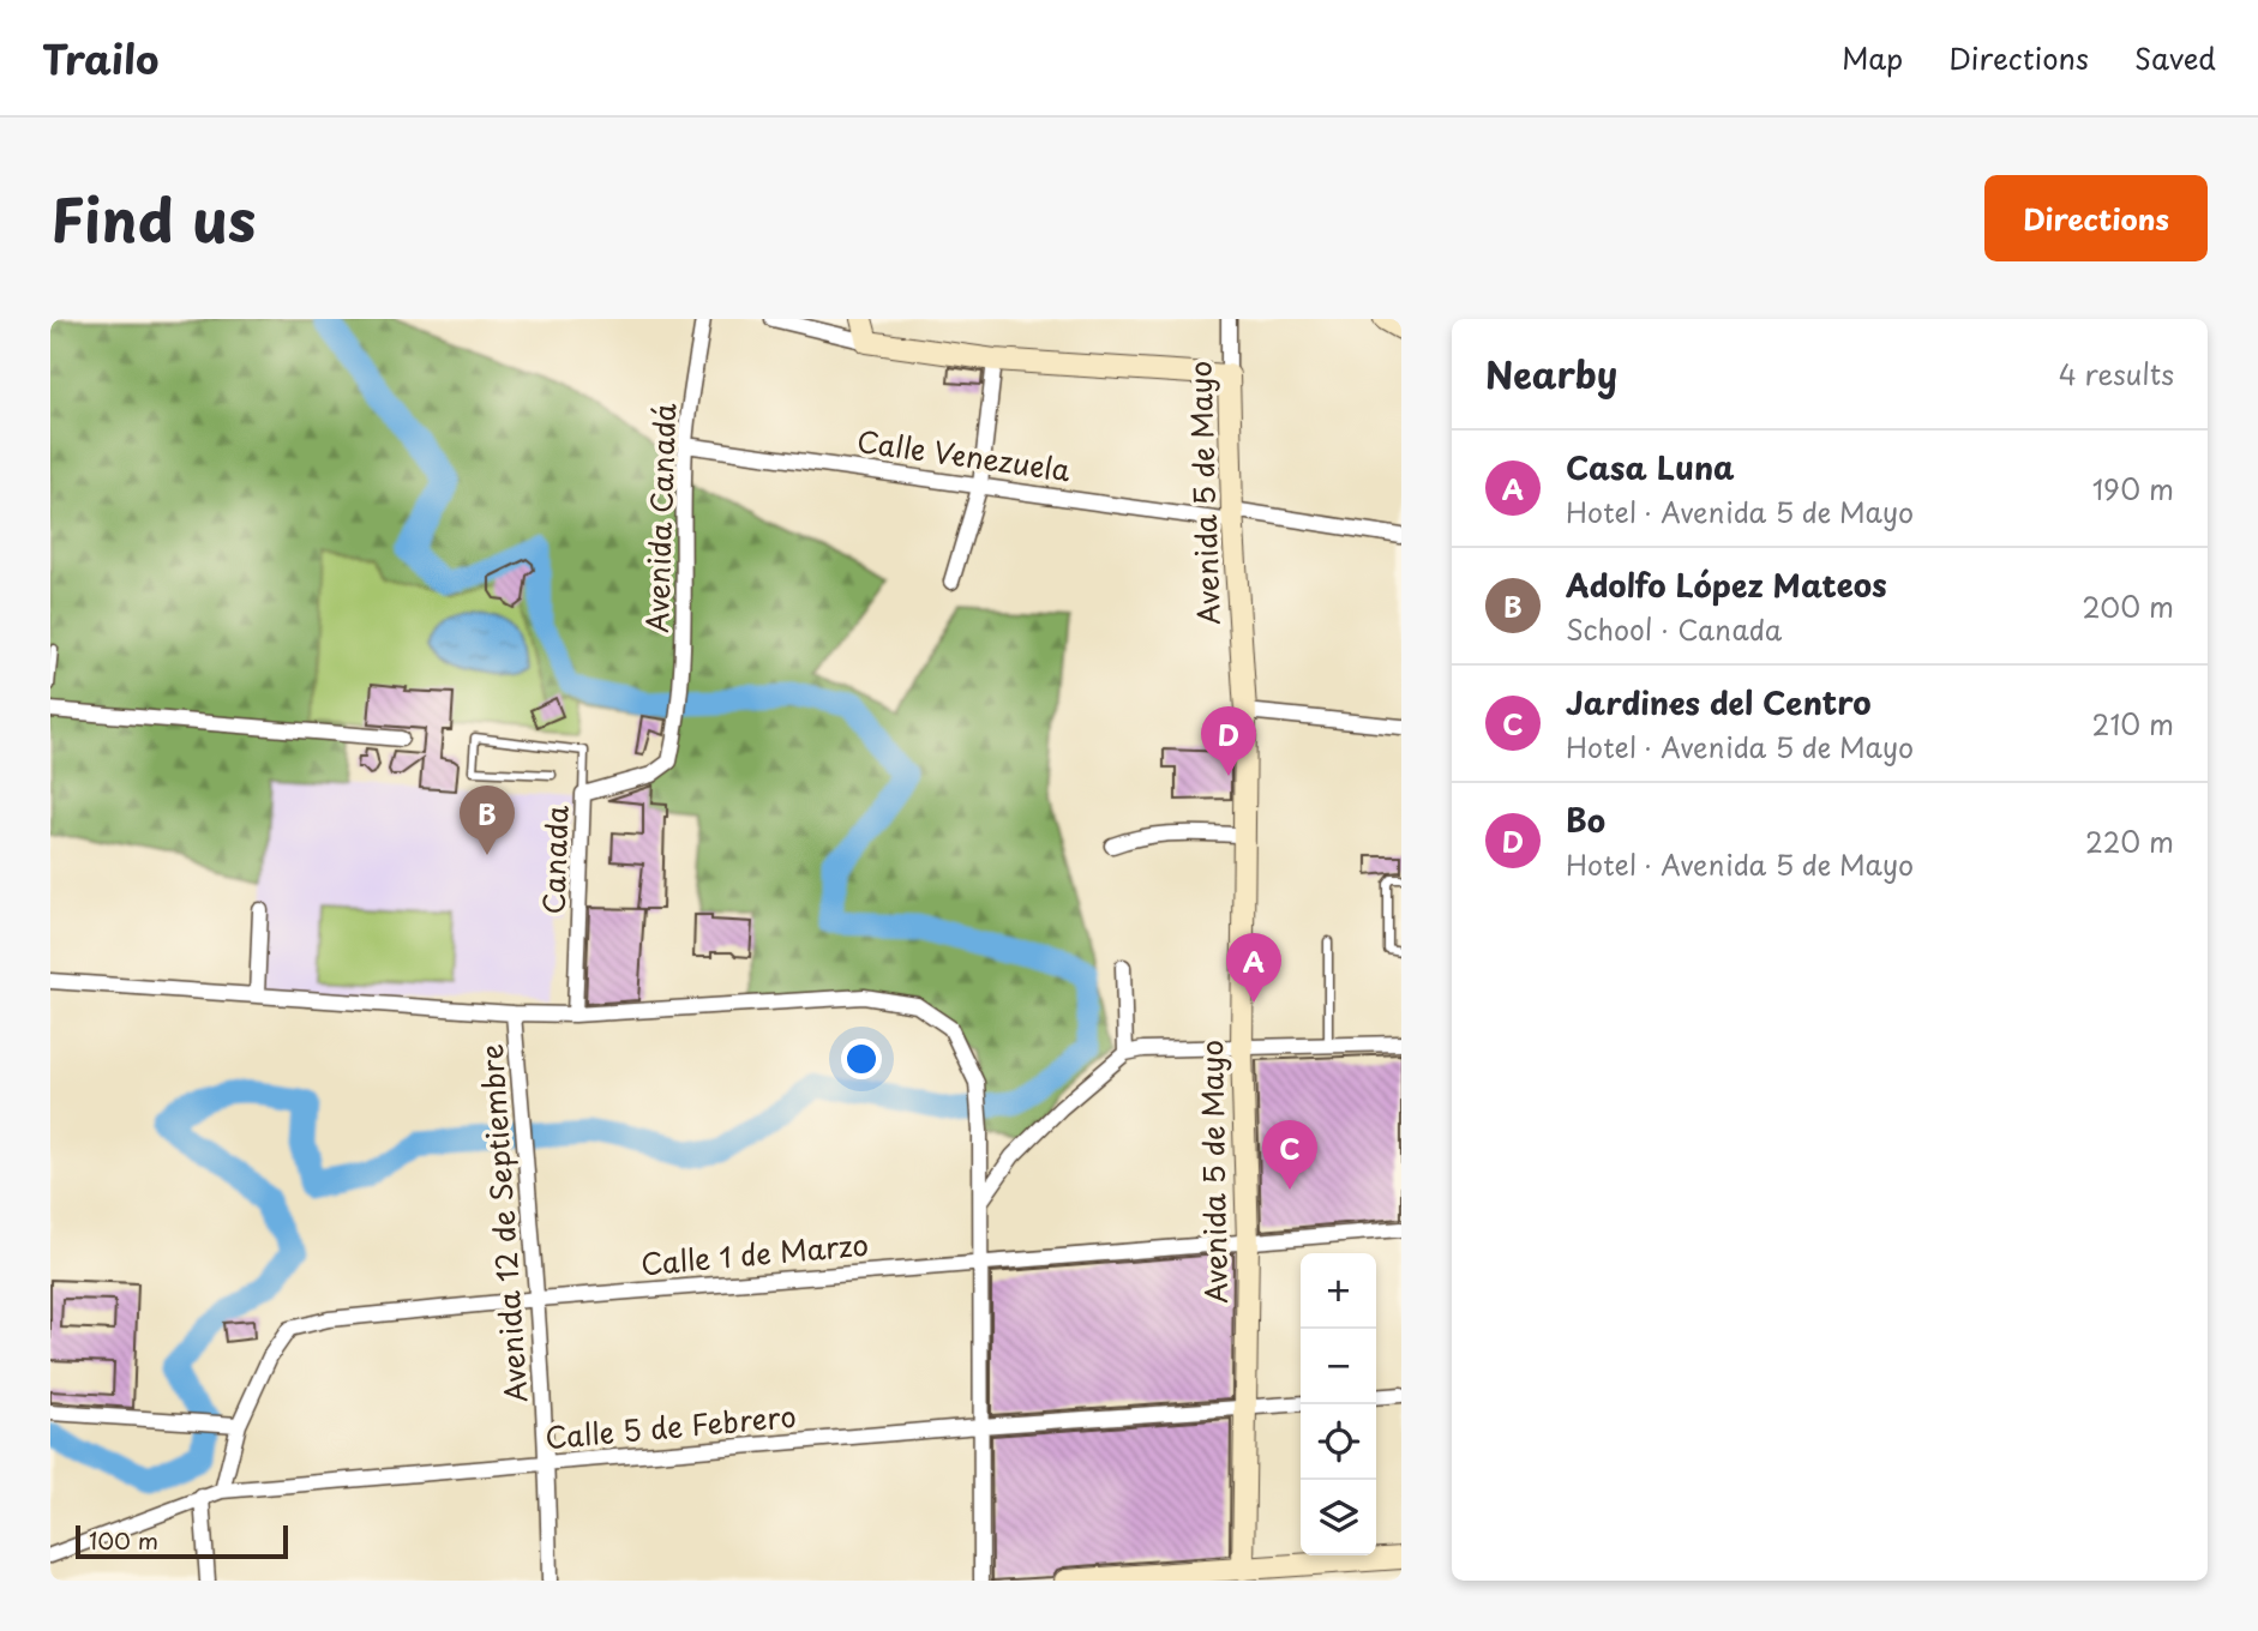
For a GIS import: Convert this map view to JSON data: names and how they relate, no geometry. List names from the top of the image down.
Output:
{
  "streets": {
    "main road": ["Avenida 5 de Mayo"],
    "street": [
      "Calle Venezuela",
      "Avenida Canadá",
      "Canada",
      "Avenida 12 de Septiembre",
      "Calle 1 de Marzo",
      "Calle 5 de Febrero"
    ]
  },
  "crossings": [
    ["Calle Venezuela", "Avenida 5 de Mayo"],
    ["Calle Venezuela", "Avenida Canadá"],
    ["Avenida 5 de Mayo", "Calle 1 de Marzo"],
    ["Avenida 5 de Mayo", "Calle 5 de Febrero"],
    ["Avenida Canadá", "Canada"],
    ["Avenida 12 de Septiembre", "Calle 1 de Marzo"],
    ["Avenida 12 de Septiembre", "Calle 5 de Febrero"],
    ["Calle 1 de Marzo", "Calle 5 de Febrero"]
  ],
  "scale_bar": "100 m",
  "page": {
    "header": "Trailo",
    "nav": ["Map", "Directions", "Saved"],
    "title": "Find us",
    "buttons": "Directions",
    "heading": ["Nearby", "4 results"],
    "list": [
      {
        "mark": "A",
        "name": "Casa Luna",
        "note": "Hotel · Avenida 5 de Mayo",
        "value": "190 m"
      },
      {
        "mark": "B",
        "name": "Adolfo López Mateos",
        "note": "School · Canada",
        "value": "200 m"
      },
      {
        "mark": "C",
        "name": "Jardines del Centro",
        "note": "Hotel · Avenida 5 de Mayo",
        "value": "210 m"
      },
      {
        "mark": "D",
        "name": "Bo",
        "note": "Hotel · Avenida 5 de Mayo",
        "value": "220 m"
      }
    ],
    "pins": [
      "D",
      "B",
      "A",
      "C"
    ],
    "map_buttons": ["+", "−"],
    "scale": "100 m"
  }
}
